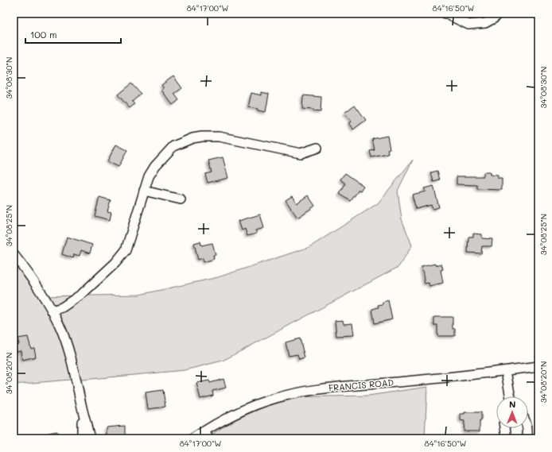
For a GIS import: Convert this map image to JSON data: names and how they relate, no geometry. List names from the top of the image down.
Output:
{
  "streets": {
    "street": ["FRANCIS ROAD"]
  },
  "scale_bar": "100 m",
  "north": "top",
  "coordinates": [
    "84°17'00\"W",
    "84°16'50\"W",
    "34°08'30\"N",
    "34°08'25\"N",
    "34°08'20\"N"
  ]
}
